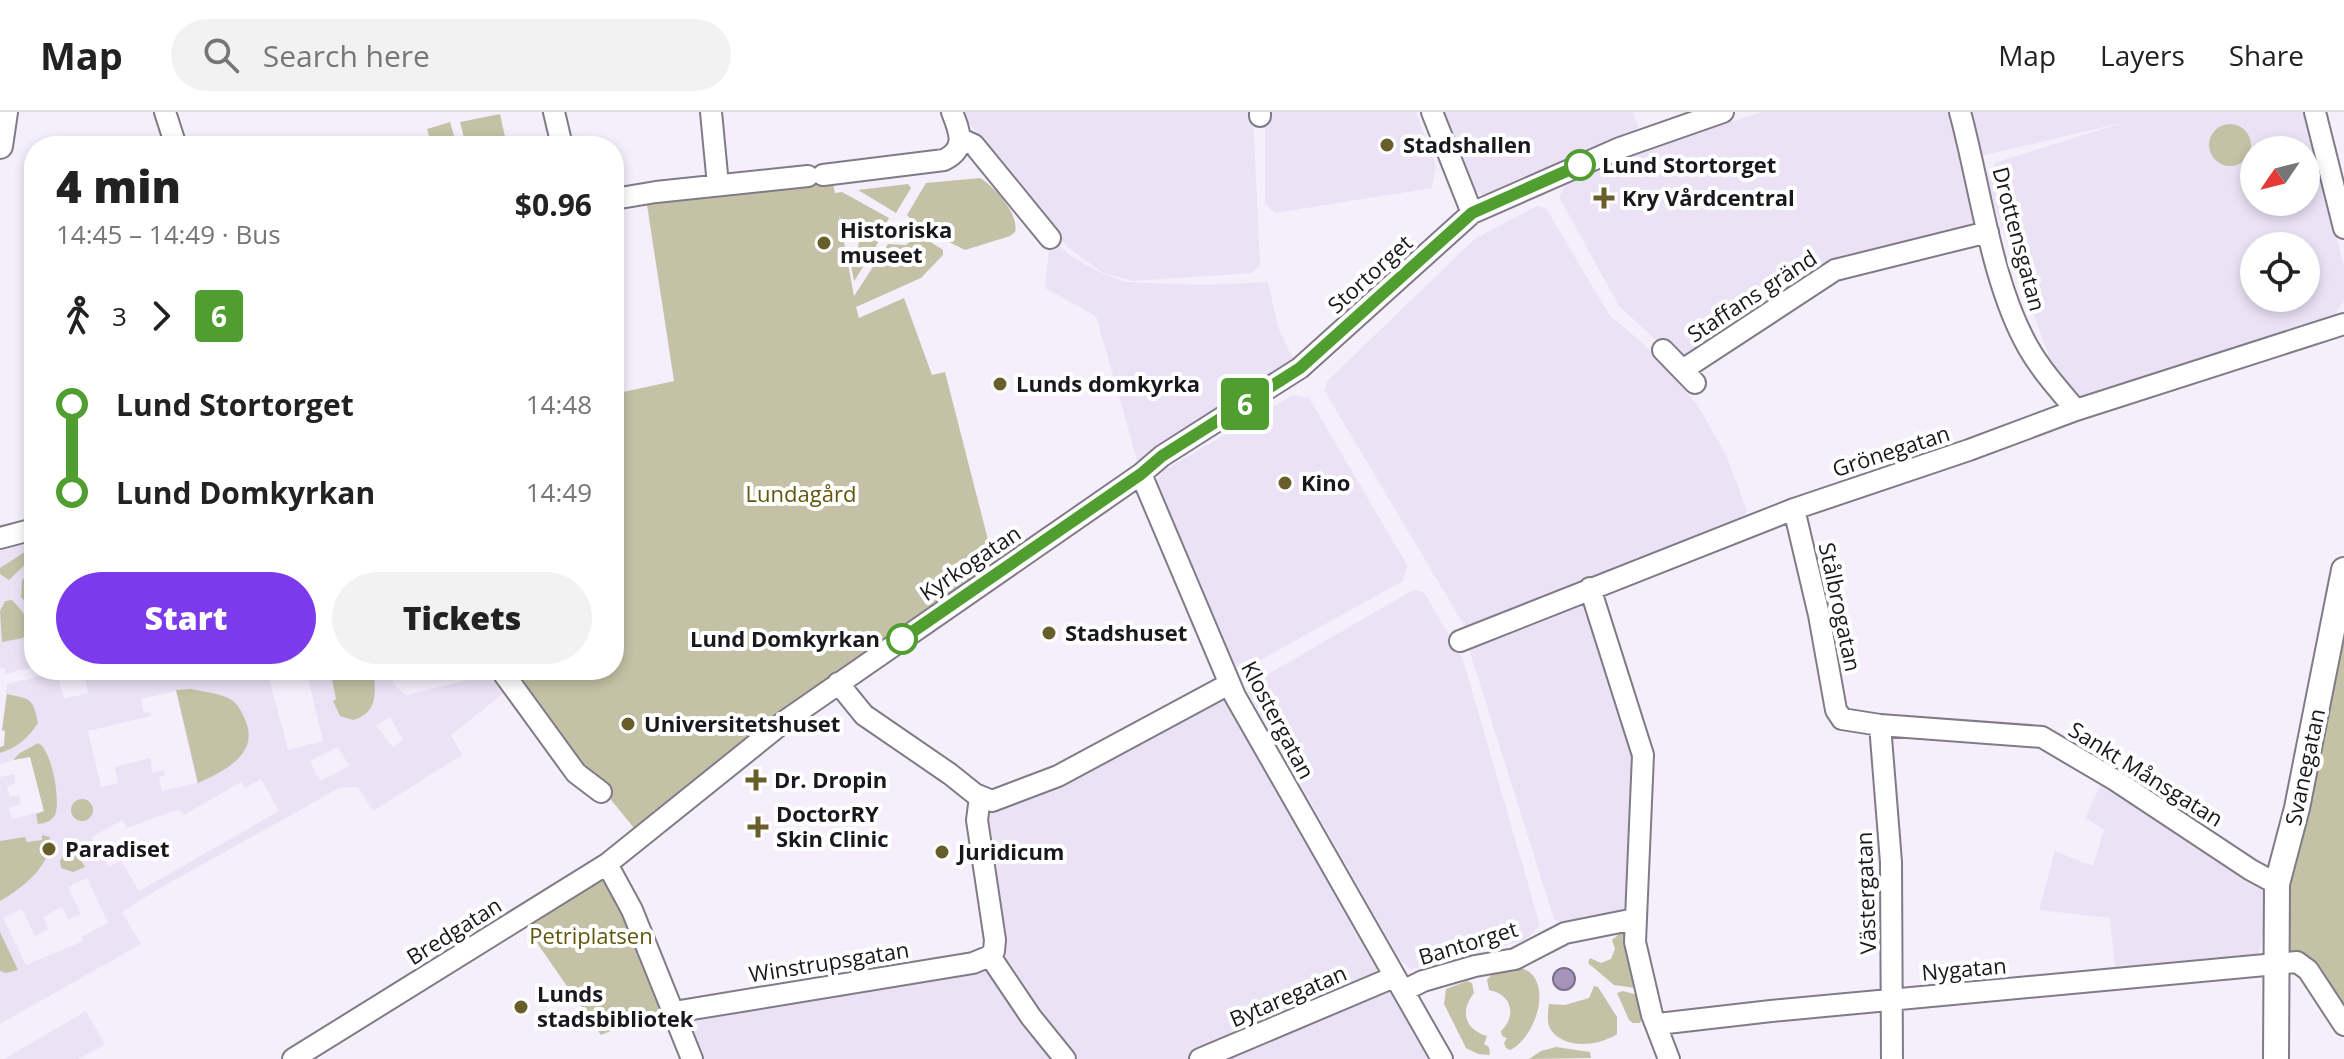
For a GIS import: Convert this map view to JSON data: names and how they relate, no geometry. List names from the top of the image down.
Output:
{
  "streets": {
    "street": [
      "Drottensgatan",
      "Stortorget",
      "Staffans gränd",
      "Grönegatan",
      "Kyrkogatan",
      "Stålbrogatan",
      "Klostergatan",
      "Svanegatan",
      "Sankt Månsgatan",
      "Västergatan",
      "Bredgatan",
      "Bantorget",
      "Winstrupsgatan",
      "Nygatan",
      "Bytaregatan"
    ]
  },
  "crossings": [
    ["Drottensgatan", "Staffans gränd"],
    ["Drottensgatan", "Grönegatan"],
    ["Stortorget", "Kyrkogatan"],
    ["Grönegatan", "Stålbrogatan"],
    ["Kyrkogatan", "Klostergatan"],
    ["Kyrkogatan", "Bredgatan"],
    ["Stålbrogatan", "Sankt Månsgatan"],
    ["Klostergatan", "Bantorget"],
    ["Klostergatan", "Bytaregatan"],
    ["Svanegatan", "Sankt Månsgatan"],
    ["Svanegatan", "Nygatan"],
    ["Sankt Månsgatan", "Västergatan"],
    ["Västergatan", "Nygatan"],
    ["Bantorget", "Bytaregatan"]
  ],
  "parks": ["Lundagård", "Petriplatsen"],
  "places": {
    "other": [
      "Stadshallen",
      "Lund Stortorget",
      "Historiska museet",
      "Lunds domkyrka",
      "Kino",
      "Stadshuset",
      "Lund Domkyrkan",
      "Universitetshuset",
      "Paradiset",
      "Juridicum",
      "Lunds stadsbibliotek"
    ],
    "health": ["Kry Vårdcentral", "Dr. Dropin", "DoctorRY Skin Clinic"]
  },
  "lines": ["bus line 6"],
  "north": "bottom left",
  "page": {
    "header": "Map",
    "search": "Search here",
    "nav": ["Map", "Layers", "Share"],
    "on_map": "6",
    "heading": ["4 min", "14:45 – 14:49 · Bus", "$0.96"],
    "legs": ["3", "6"],
    "list": [
      {
        "name": "Lund Stortorget",
        "value": "14:48"
      },
      {
        "name": "Lund Domkyrkan",
        "value": "14:49"
      }
    ],
    "buttons": ["Start", "Tickets"]
  }
}
